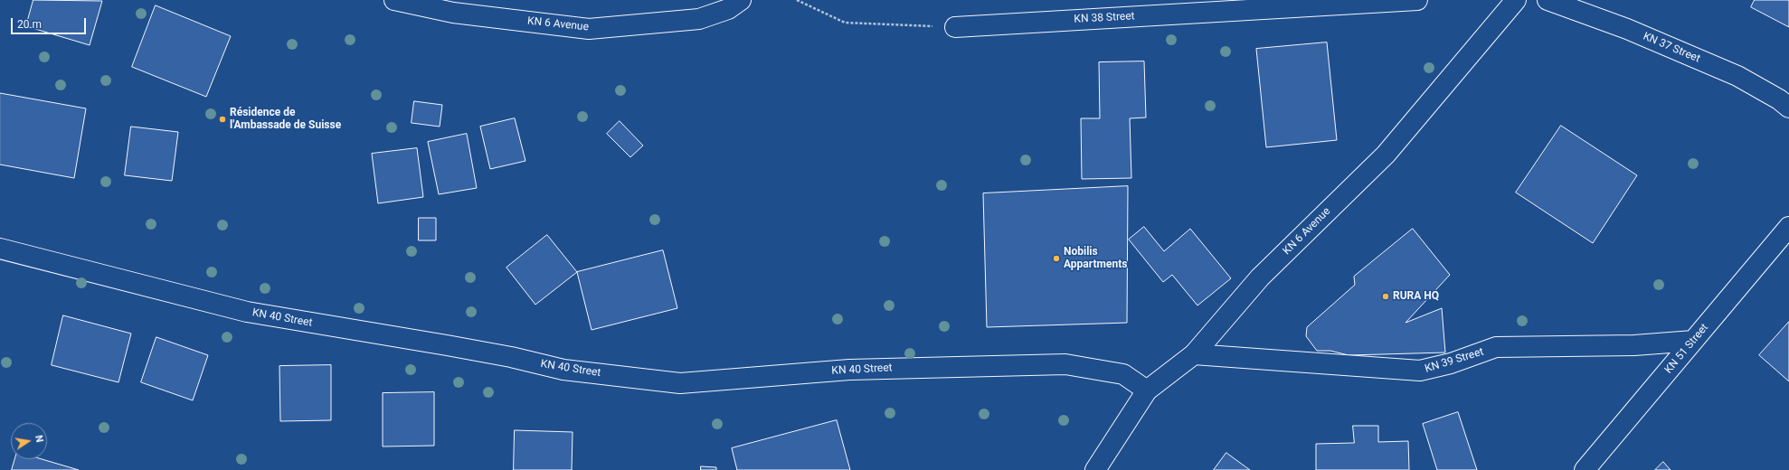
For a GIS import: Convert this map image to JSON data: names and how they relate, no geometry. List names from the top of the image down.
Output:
{
  "streets": {
    "street": [
      "KN 38 Street",
      "KN 6 Avenue",
      "KN 37 Street",
      "KN 40 Street",
      "KN 51 Street",
      "KN 39 Street"
    ]
  },
  "crossings": [
    ["KN 6 Avenue", "KN 40 Street"],
    ["KN 6 Avenue", "KN 39 Street"],
    ["KN 51 Street", "KN 39 Street"]
  ],
  "places": ["Résidence de l'Ambassade de Suisse", "Nobilis Appartments", "RURA HQ"],
  "scale_bar": "20 m",
  "north": "right"
}
